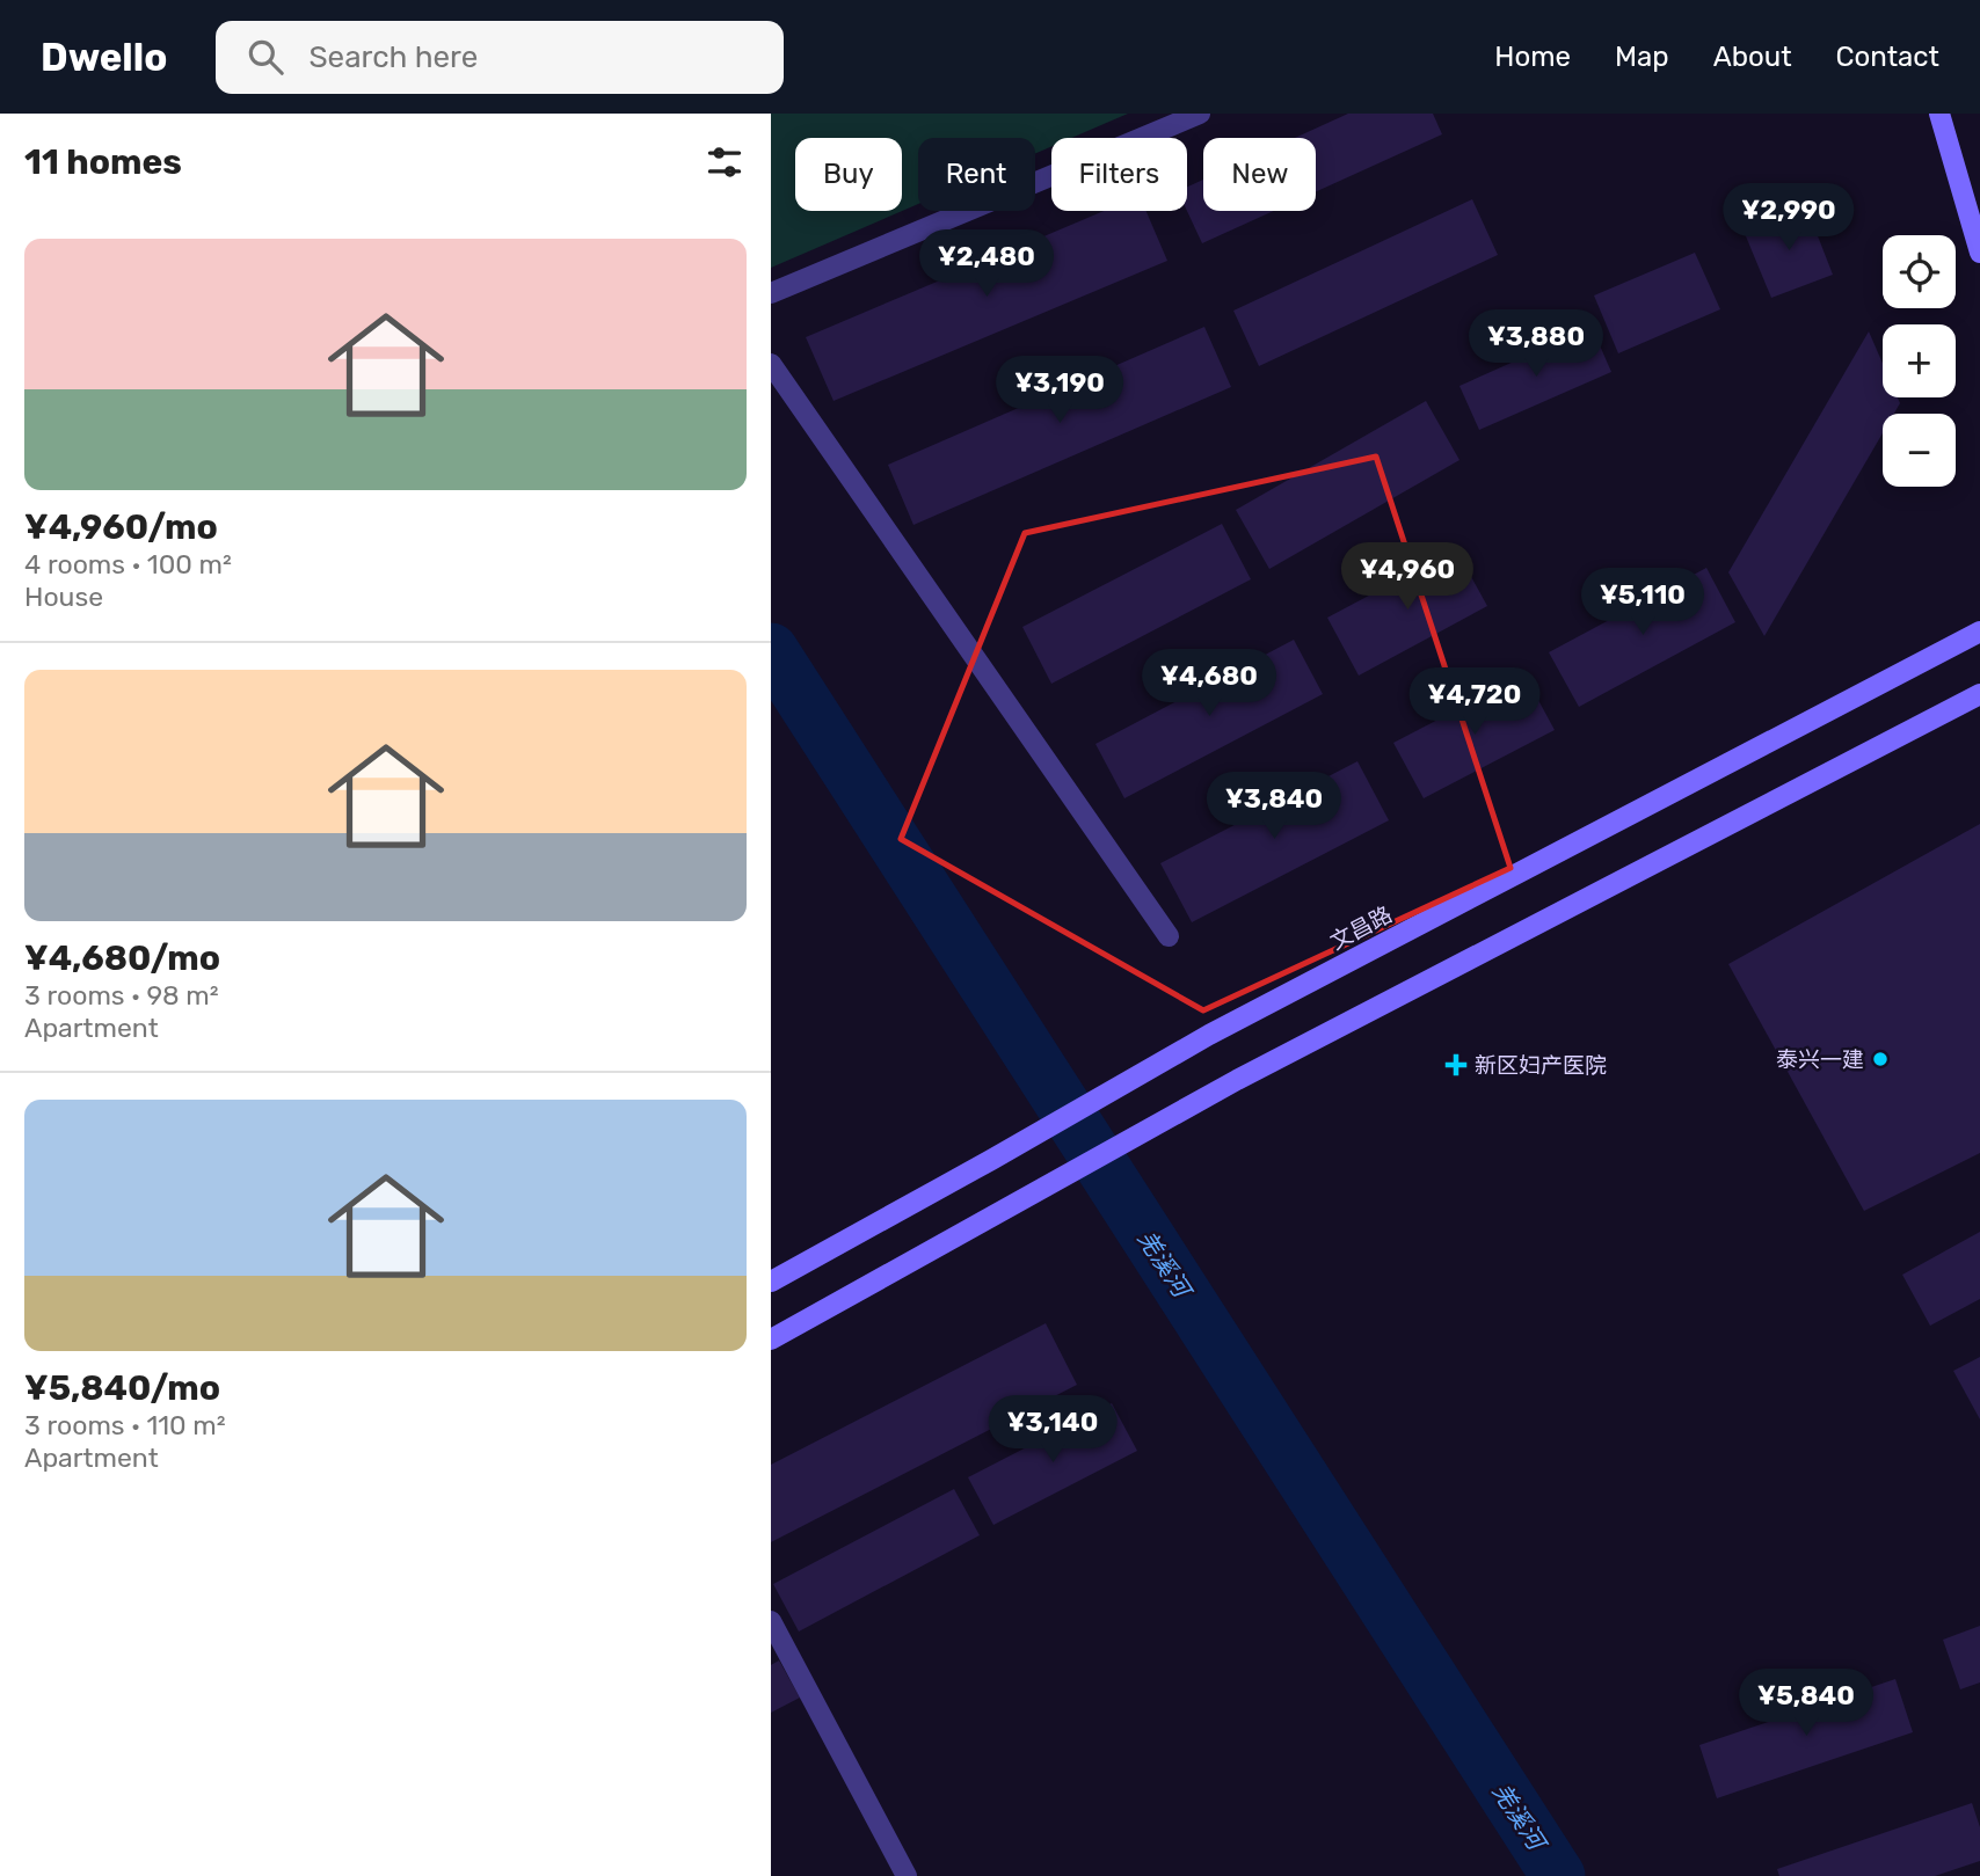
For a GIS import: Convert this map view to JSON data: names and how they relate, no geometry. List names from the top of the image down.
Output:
{
  "streets": {
    "main road": ["文昌路"]
  },
  "water": ["羌溪河"],
  "places": {
    "other": ["泰兴一建"],
    "health": ["新区妇产医院"]
  },
  "page": {
    "header": "Dwello",
    "search": "Search here",
    "nav": [
      "Home",
      "Map",
      "About",
      "Contact"
    ],
    "heading": "11 homes",
    "chip": [
      "Buy",
      "Rent",
      "Filters",
      "New"
    ],
    "price": [
      "¥2,990",
      "¥2,480",
      "¥3,880",
      "¥3,190",
      "¥4,960",
      "¥5,110",
      "¥4,680",
      "¥4,720",
      "¥3,840",
      "¥3,140",
      "¥5,840"
    ],
    "list": [
      {
        "name": "¥4,960/mo",
        "note": "4 rooms · 100 m² · House"
      },
      {
        "name": "¥4,680/mo",
        "note": "3 rooms · 98 m² · Apartment"
      },
      {
        "name": "¥5,840/mo",
        "note": "3 rooms · 110 m² · Apartment"
      }
    ],
    "map_buttons": ["+", "−"]
  }
}
